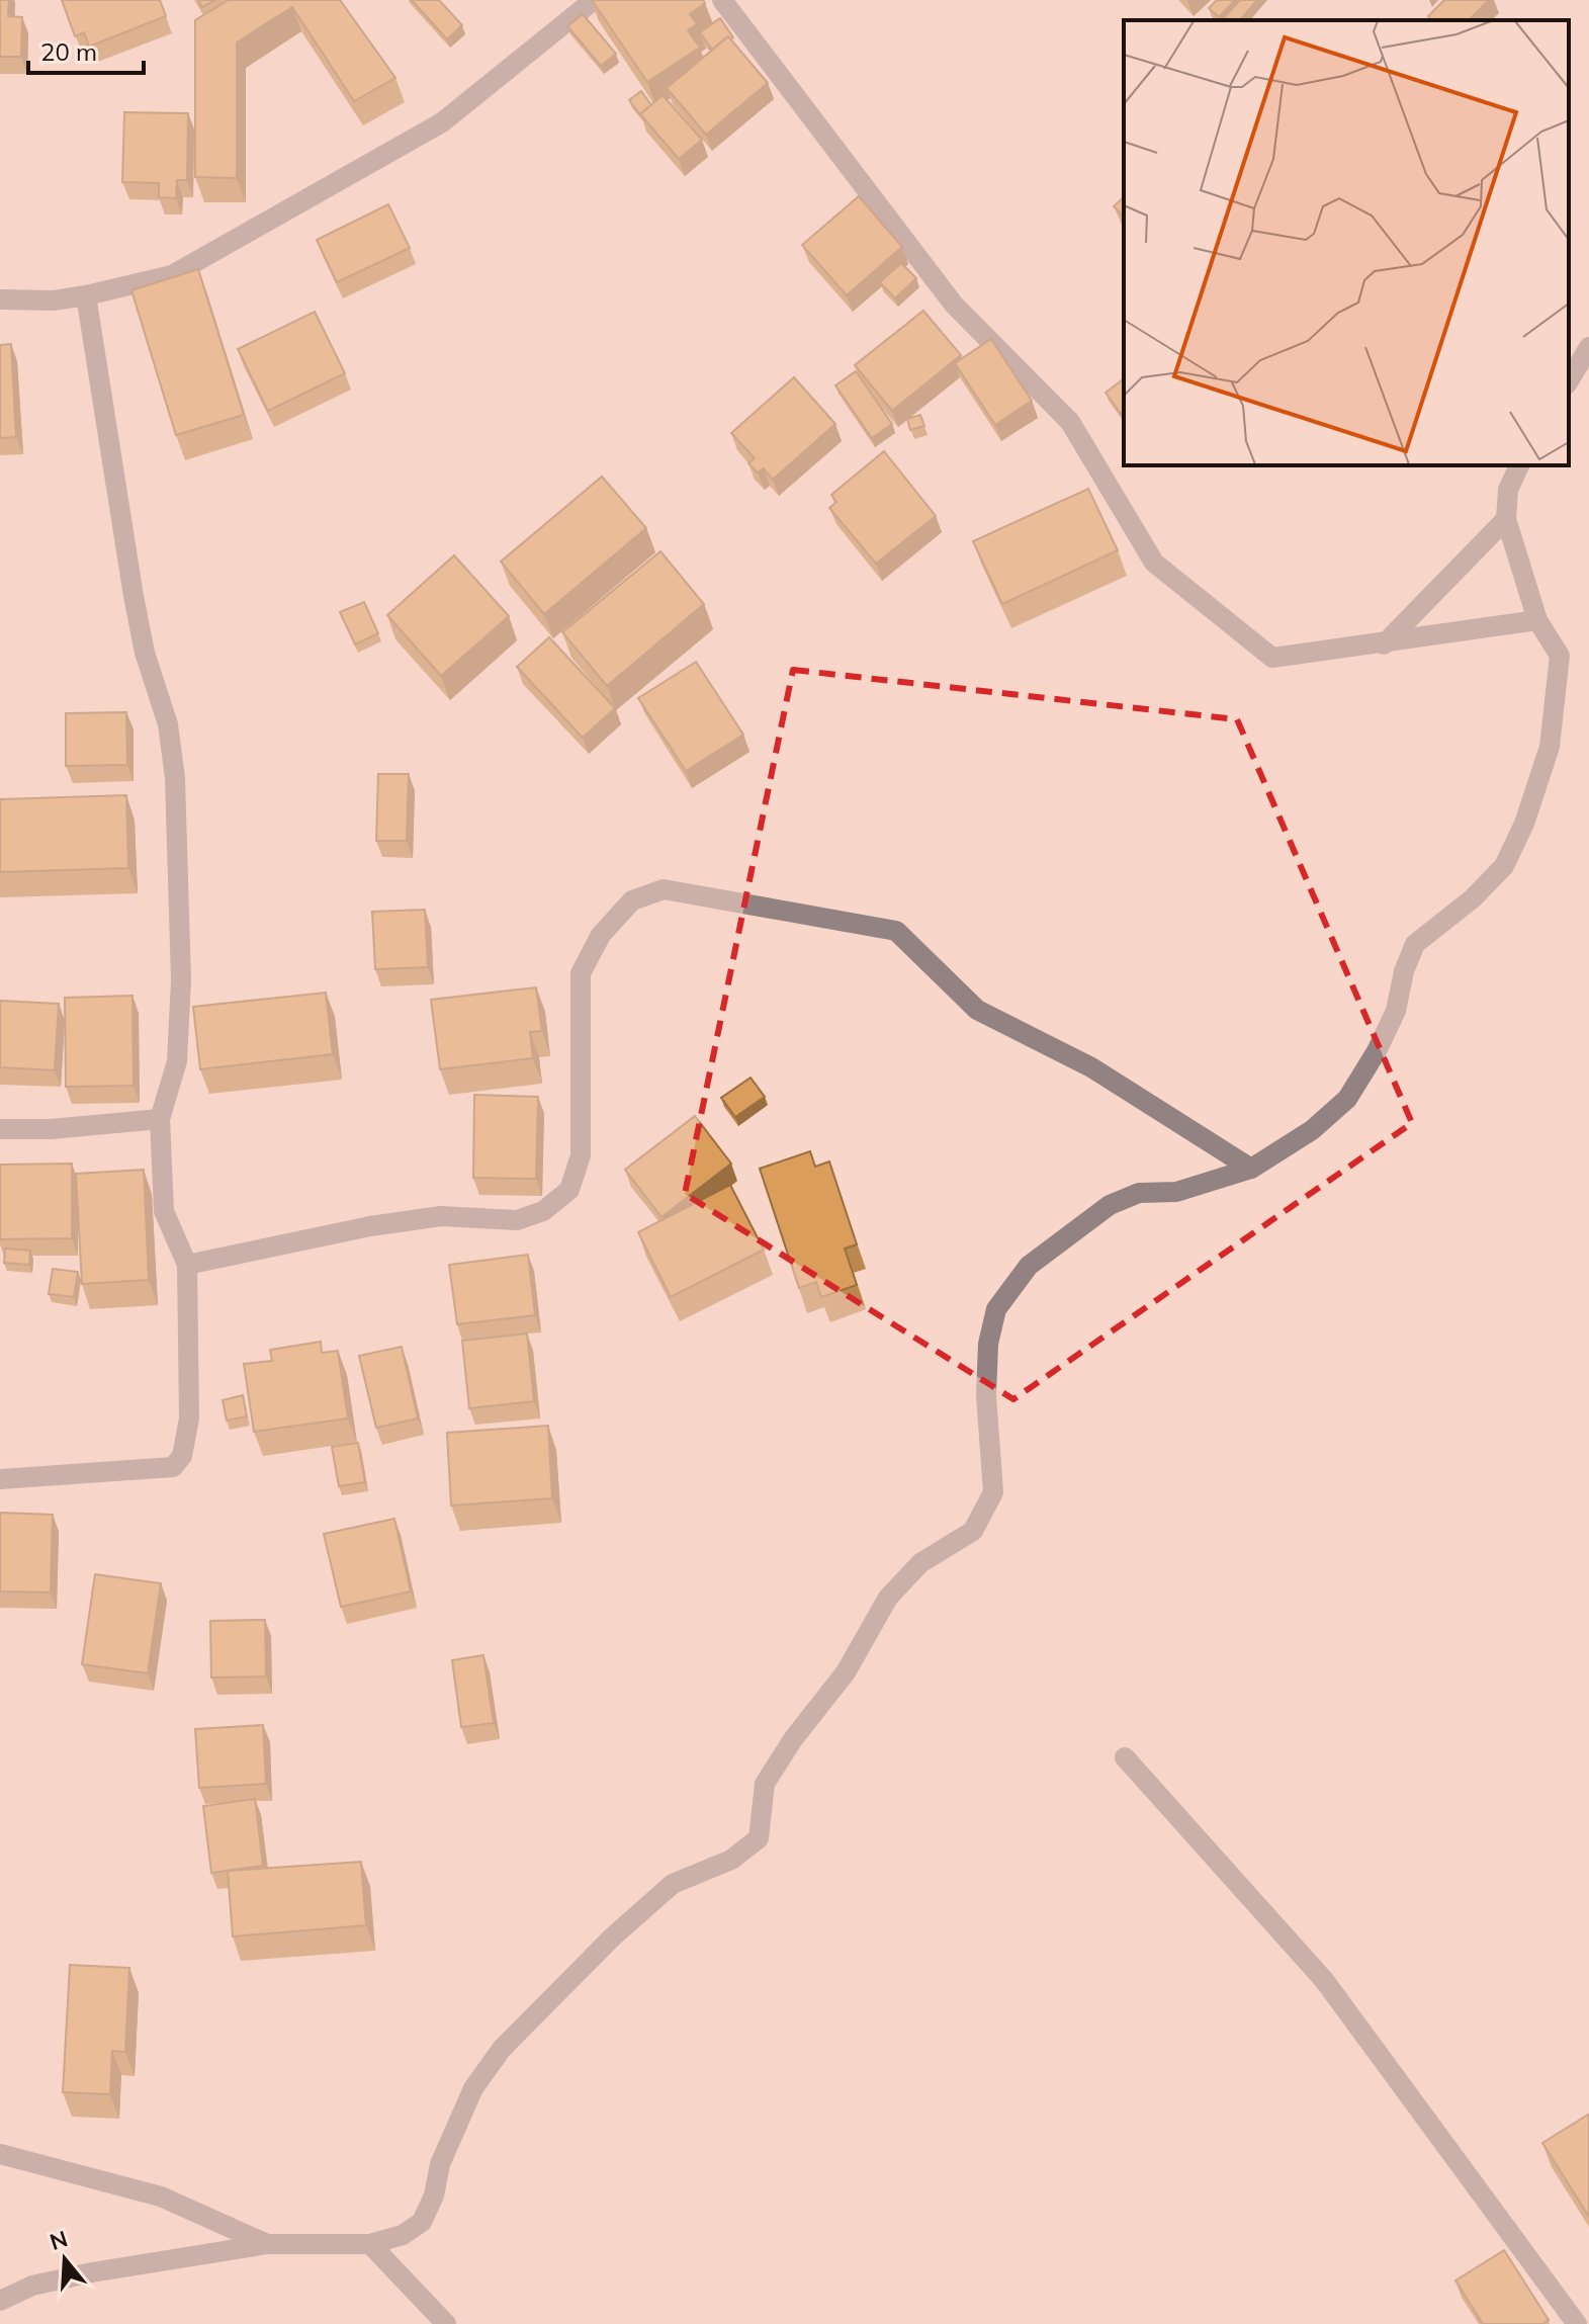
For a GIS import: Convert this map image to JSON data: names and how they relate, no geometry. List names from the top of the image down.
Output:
{
  "scale_bar": "20 m",
  "north": "top"
}
